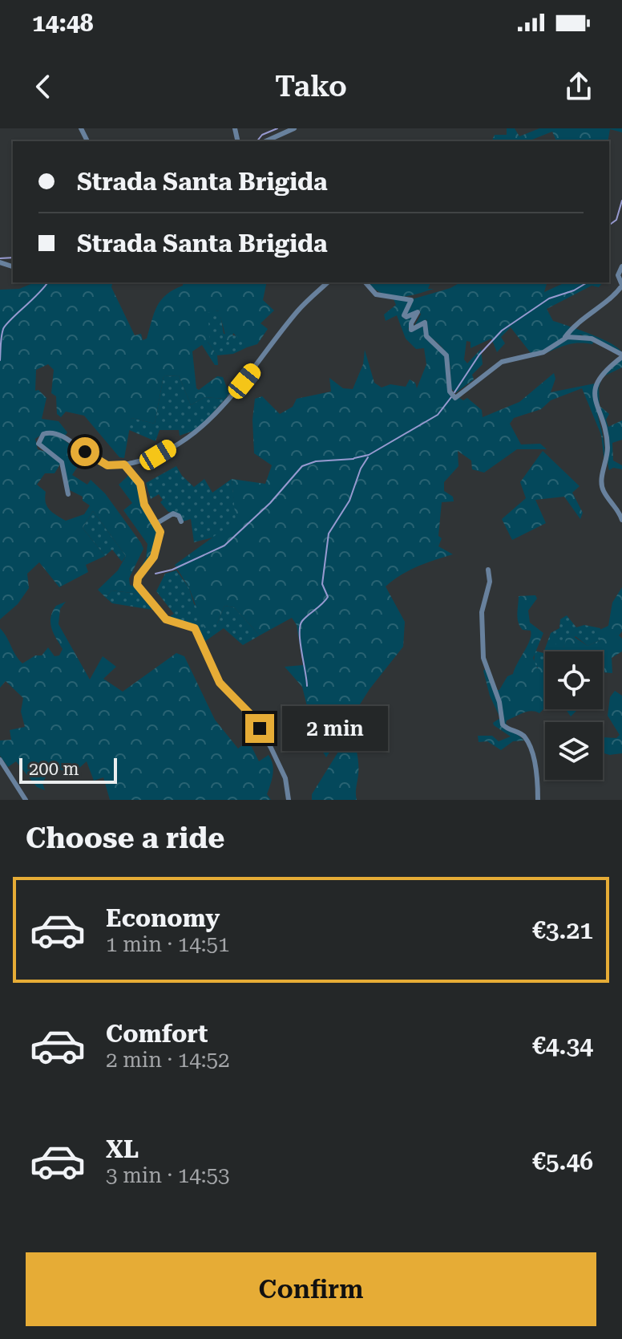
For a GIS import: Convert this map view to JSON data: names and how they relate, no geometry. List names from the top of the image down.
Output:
{
  "scale_bar": "200 m",
  "page": {
    "status": "14:48",
    "header": "Tako",
    "banner": ["Strada Santa Brigida", "Strada Santa Brigida"],
    "bubble": "2 min",
    "scale": "200 m",
    "heading": "Choose a ride",
    "list": [
      {
        "name": "Economy",
        "note": "1 min · 14:51",
        "value": "€3.21"
      },
      {
        "name": "Comfort",
        "note": "2 min · 14:52",
        "value": "€4.34"
      },
      {
        "name": "XL",
        "note": "3 min · 14:53",
        "value": "€5.46"
      }
    ],
    "buttons": "Confirm"
  }
}
